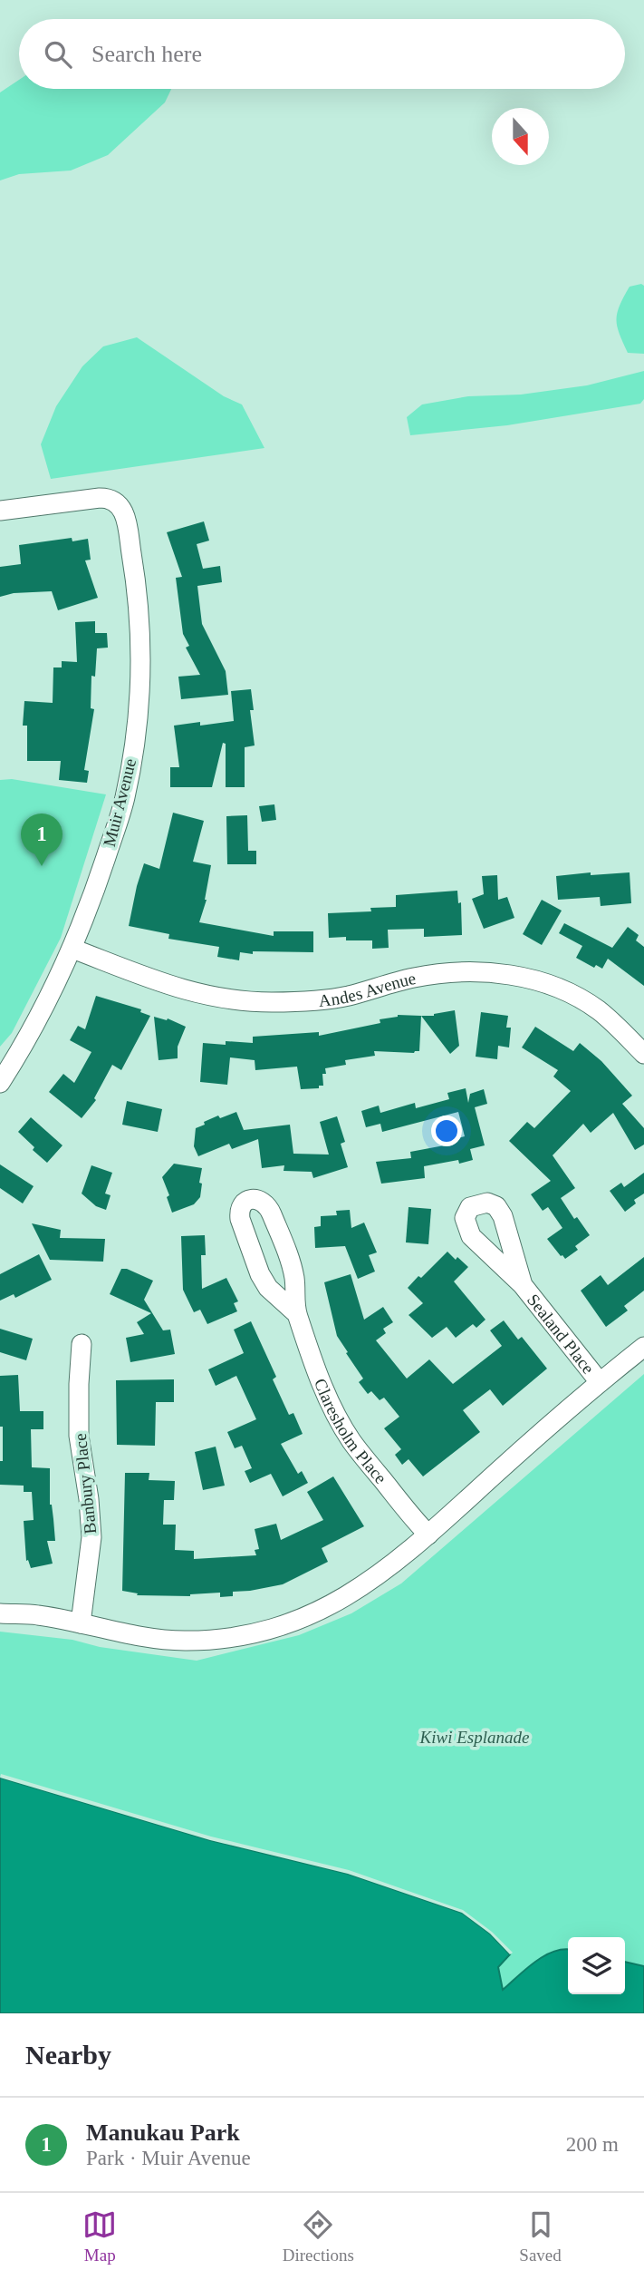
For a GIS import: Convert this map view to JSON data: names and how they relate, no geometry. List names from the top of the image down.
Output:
{
  "streets": {
    "street": [
      "Muir Avenue",
      "Andes Avenue",
      "Sealand Place",
      "Claresholm Place",
      "Banbury Place"
    ]
  },
  "crossings": [
    ["Muir Avenue", "Andes Avenue"]
  ],
  "parks": ["Kiwi Esplanade"],
  "north": "bottom",
  "page": {
    "search": "Search here",
    "pins": "1",
    "heading": "Nearby",
    "list": [
      {
        "mark": "1",
        "name": "Manukau Park",
        "note": "Park · Muir Avenue",
        "value": "200 m"
      }
    ],
    "nav": ["Map", "Directions", "Saved"]
  }
}
